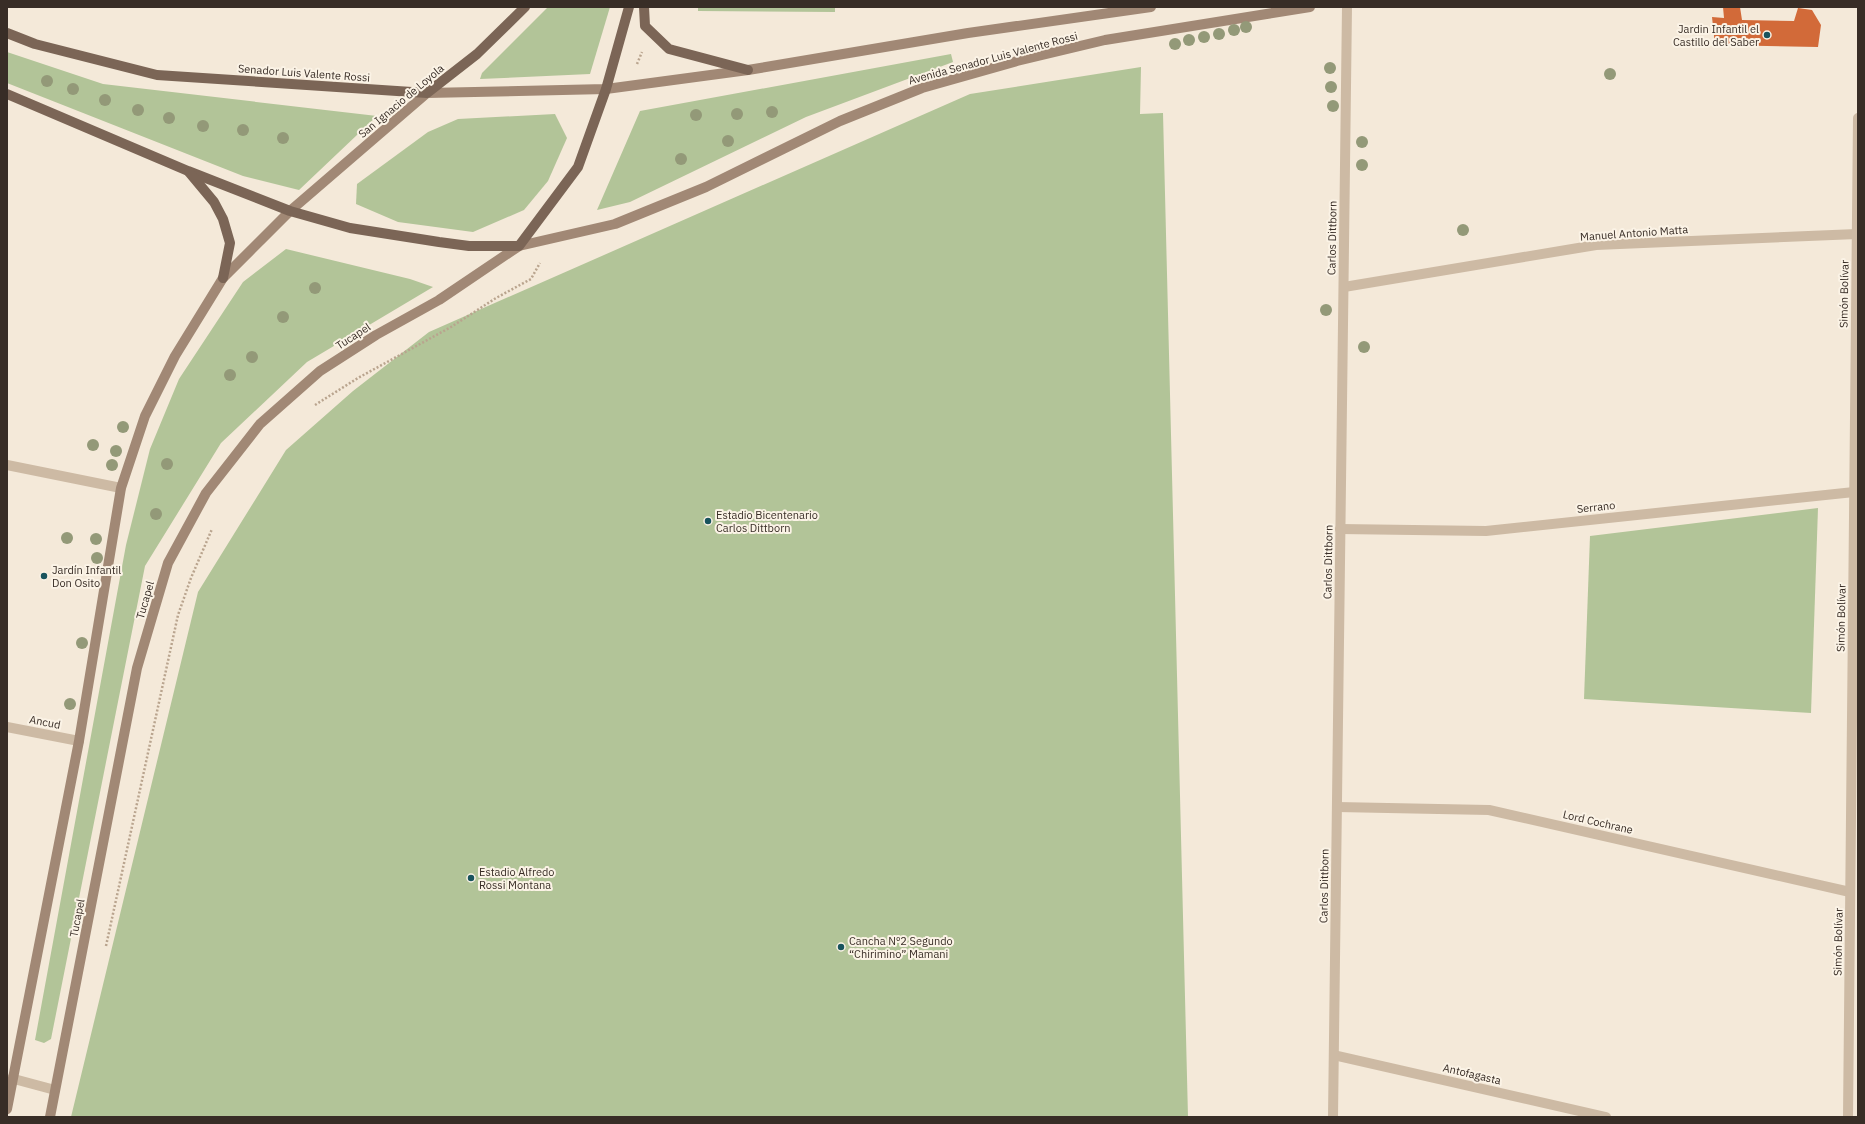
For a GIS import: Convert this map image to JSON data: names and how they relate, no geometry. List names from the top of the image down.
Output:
{
  "streets": {
    "main road": [
      "Avenida Senador Luis Valente Rossi",
      "Senador Luis Valente Rossi",
      "San Ignacio de Loyola",
      "Tucapel"
    ],
    "street": [
      "Manuel Antonio Matta",
      "Carlos Dittborn",
      "Simón Bolívar",
      "Serrano",
      "Ancud",
      "Lord Cochrane",
      "Antofagasta"
    ]
  },
  "crossings": [
    ["Avenida Senador Luis Valente Rossi", "Senador Luis Valente Rossi"],
    ["Avenida Senador Luis Valente Rossi", "Tucapel"],
    ["Senador Luis Valente Rossi", "San Ignacio de Loyola"],
    ["Manuel Antonio Matta", "Carlos Dittborn"],
    ["Manuel Antonio Matta", "Simón Bolívar"],
    ["Carlos Dittborn", "Serrano"],
    ["Carlos Dittborn", "Lord Cochrane"],
    ["Carlos Dittborn", "Antofagasta"],
    ["Simón Bolívar", "Serrano"],
    ["Simón Bolívar", "Lord Cochrane"]
  ],
  "places": [
    "Jardin Infantil el Castillo del Saber",
    "Estadio Bicentenario Carlos Dittborn",
    "Jardín Infantil Don Osito",
    "Estadio Alfredo Rossi Montana",
    "Cancha Nº2 Segundo “Chirimino” Mamani"
  ]
}
